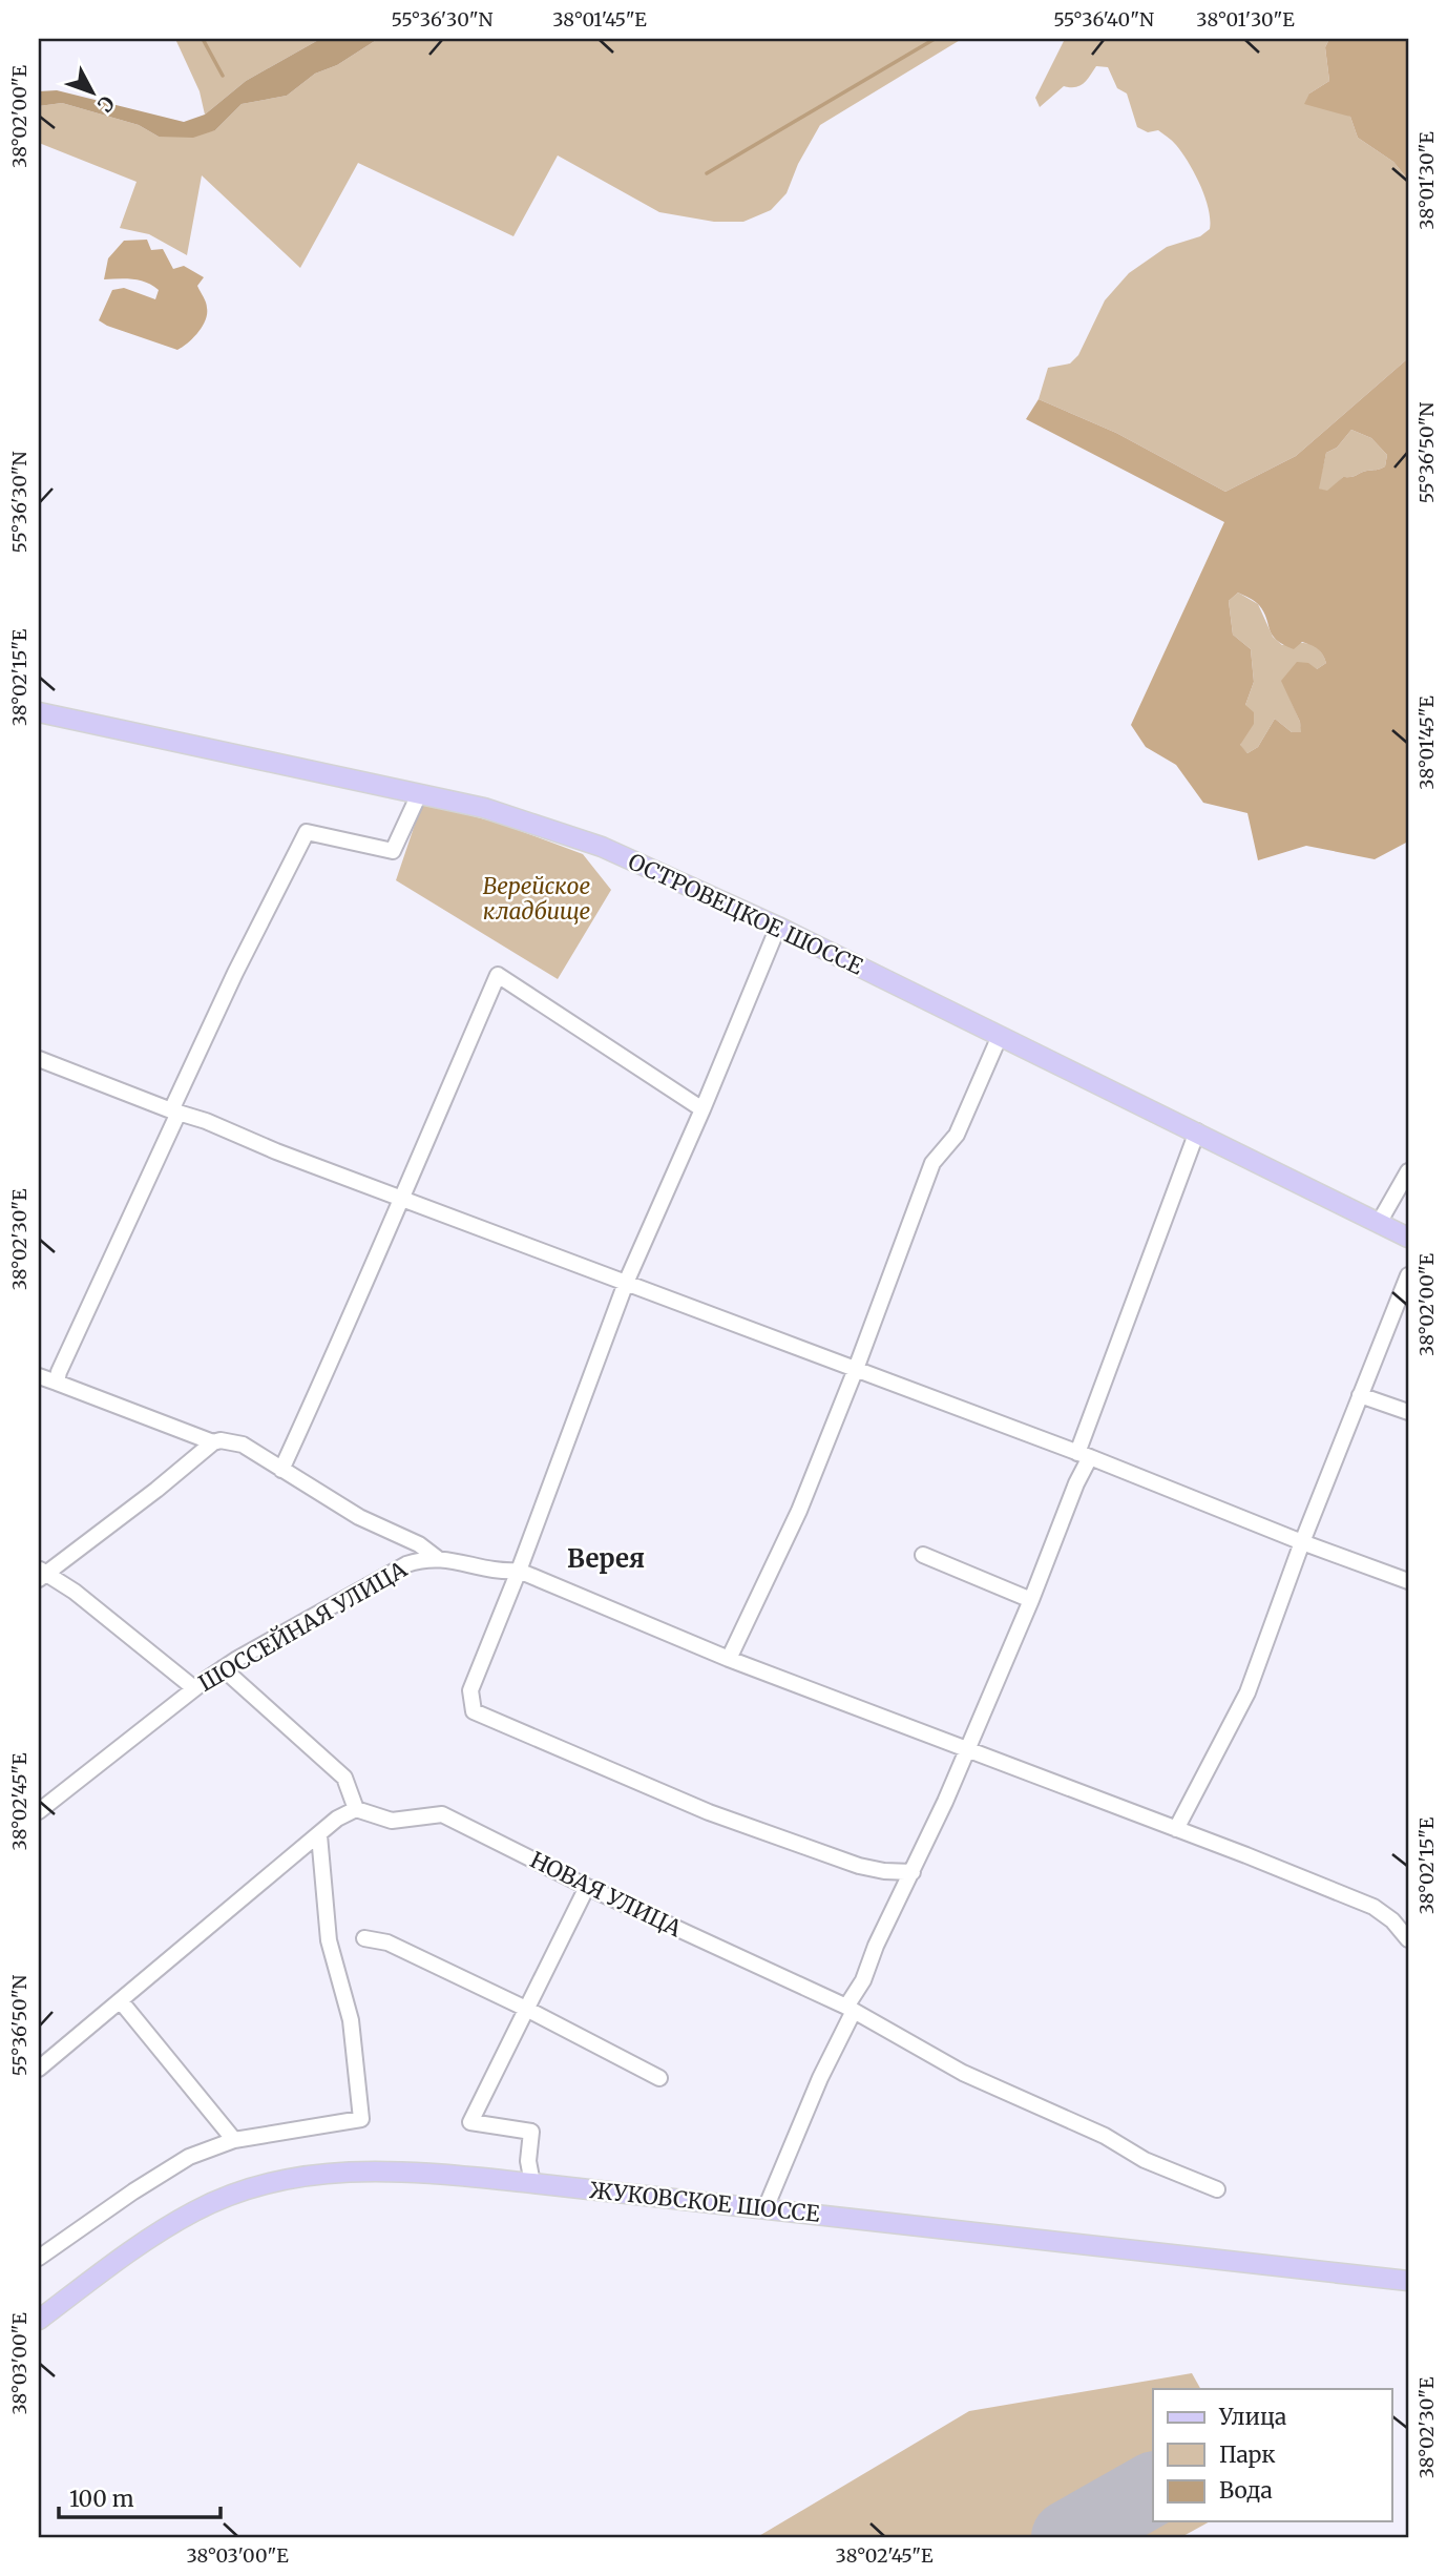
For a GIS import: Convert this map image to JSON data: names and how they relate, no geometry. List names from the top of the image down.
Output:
{
  "streets": {
    "main road": ["ОСТРОВЕЦКОЕ ШОССЕ", "ЖУКОВСКОЕ ШОССЕ"],
    "street": ["ШОССЕЙНАЯ УЛИЦА", "НОВАЯ УЛИЦА"]
  },
  "districts": ["Верея"],
  "parks": ["Верейское кладбище"],
  "legend": ["Улица", "Парк", "Вода"],
  "scale_bar": "100 m",
  "north": "bottom right",
  "coordinates": [
    "55°36'30\"N",
    "38°01'45\"E",
    "55°36'40\"N",
    "38°01'30\"E",
    "38°02'00\"E",
    "55°36'50\"N",
    "38°02'15\"E",
    "38°02'30\"E",
    "38°02'45\"E",
    "38°03'00\"E"
  ]
}
